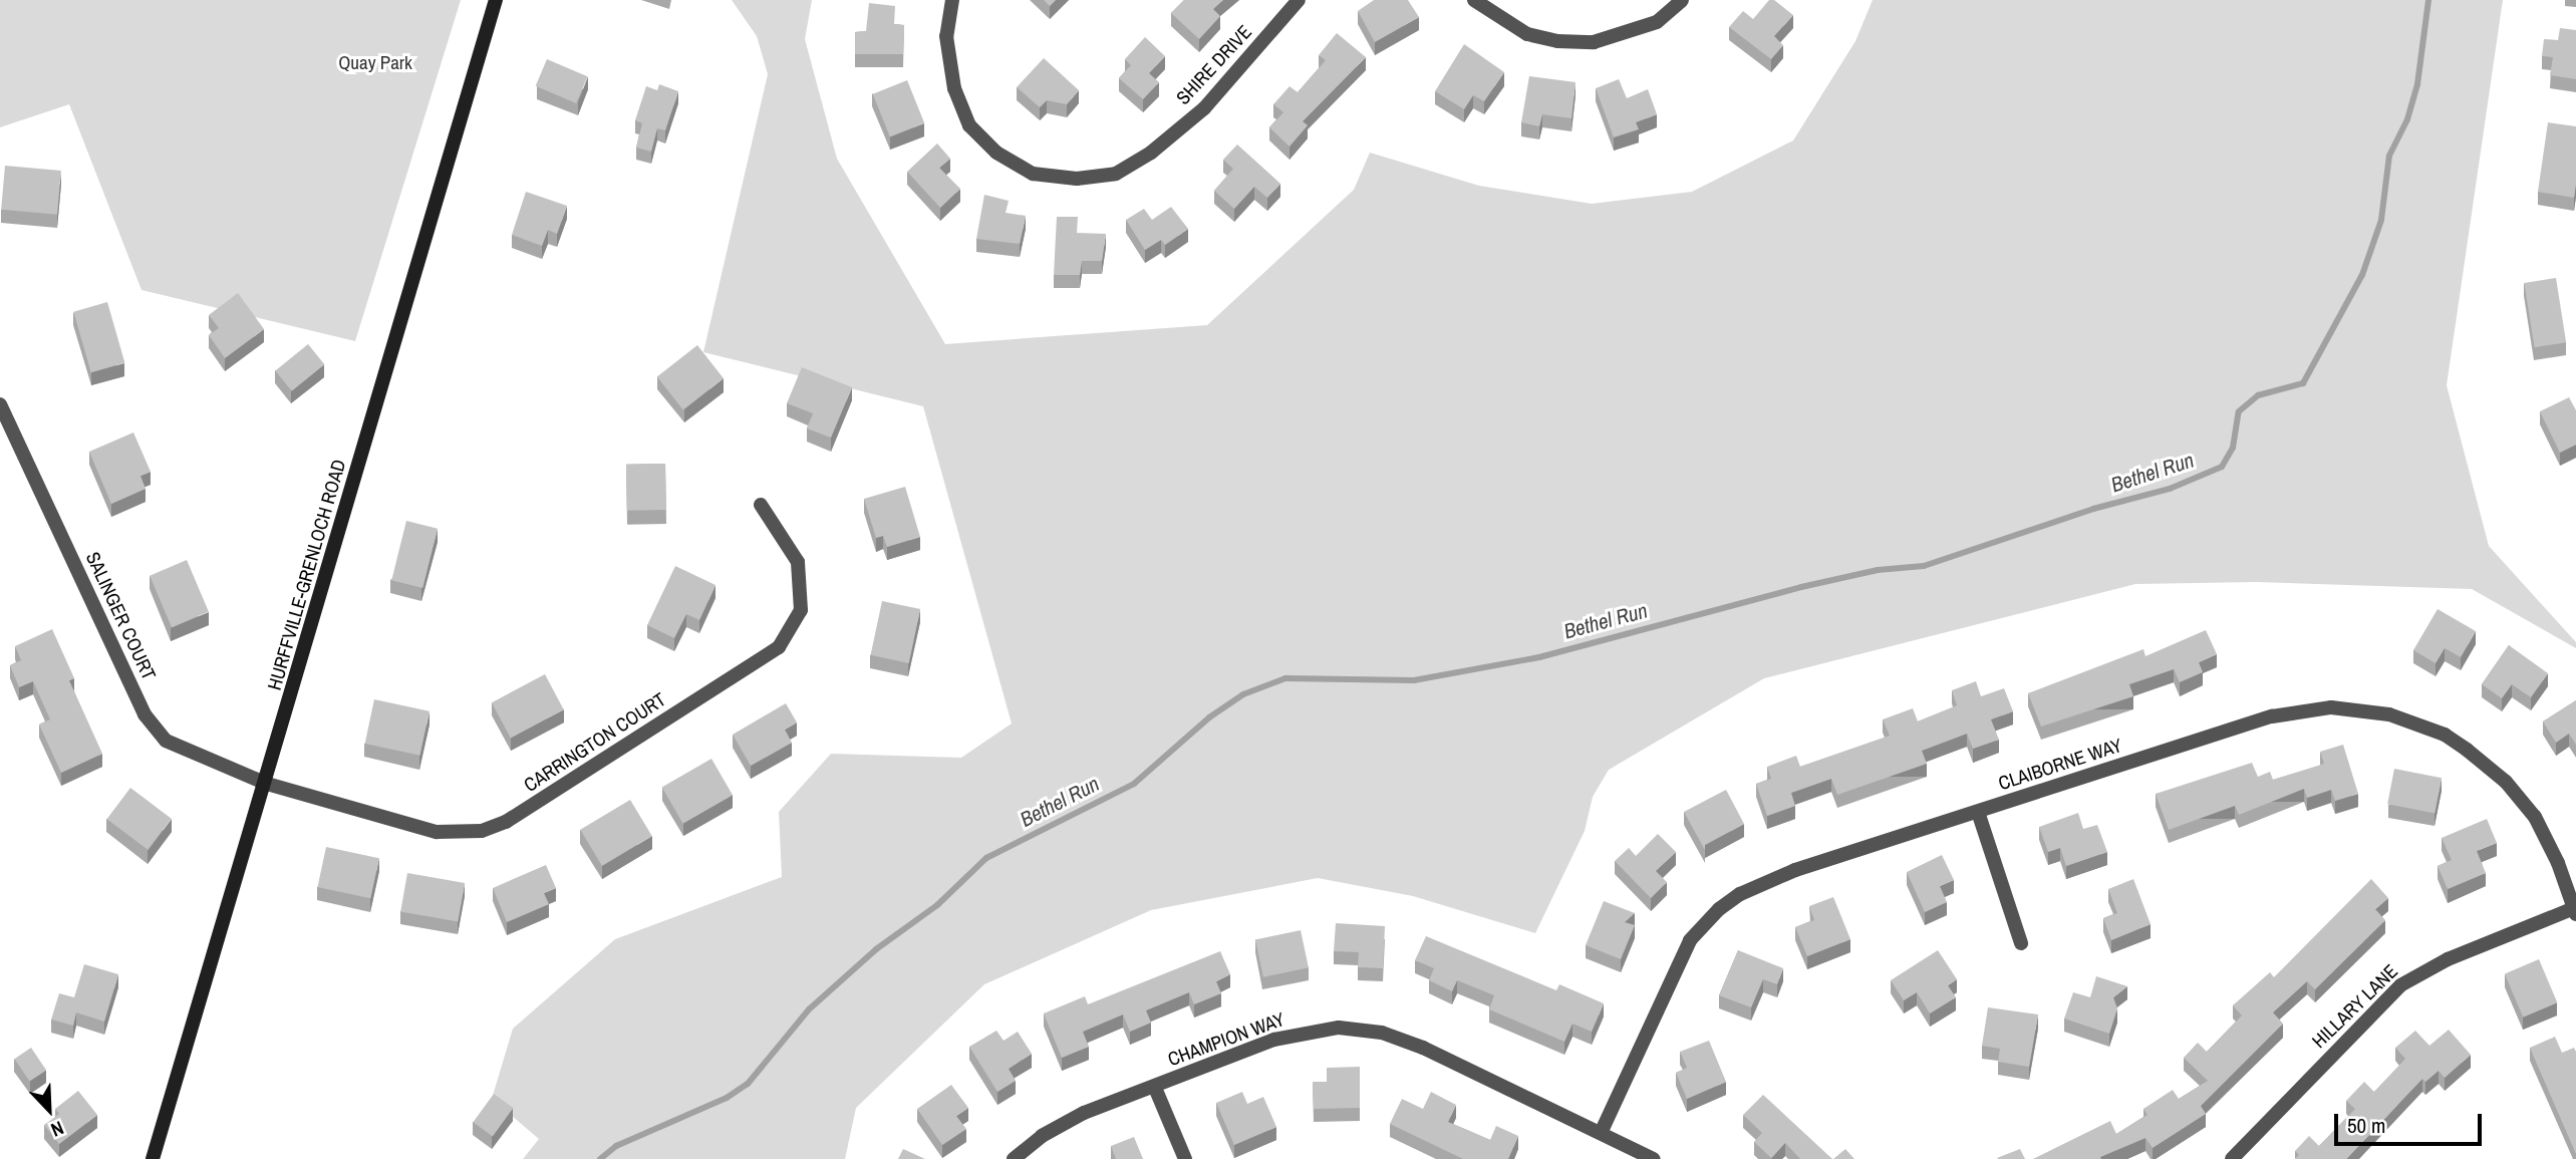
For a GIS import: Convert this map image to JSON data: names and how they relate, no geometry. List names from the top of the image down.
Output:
{
  "streets": {
    "main road": ["HURFFVILLE-GRENLOCH ROAD"],
    "street": [
      "SHIRE DRIVE",
      "SALINGER COURT",
      "CARRINGTON COURT",
      "CLAIBORNE WAY",
      "HILLARY LANE",
      "CHAMPION WAY"
    ]
  },
  "crossings": [
    ["HURFFVILLE-GRENLOCH ROAD", "SALINGER COURT"],
    ["HURFFVILLE-GRENLOCH ROAD", "CARRINGTON COURT"],
    ["SALINGER COURT", "CARRINGTON COURT"],
    ["CLAIBORNE WAY", "HILLARY LANE"],
    ["CLAIBORNE WAY", "CHAMPION WAY"]
  ],
  "water": ["Bethel Run"],
  "parks": ["Quay Park"],
  "scale_bar": "50 m",
  "north": "bottom right"
}
